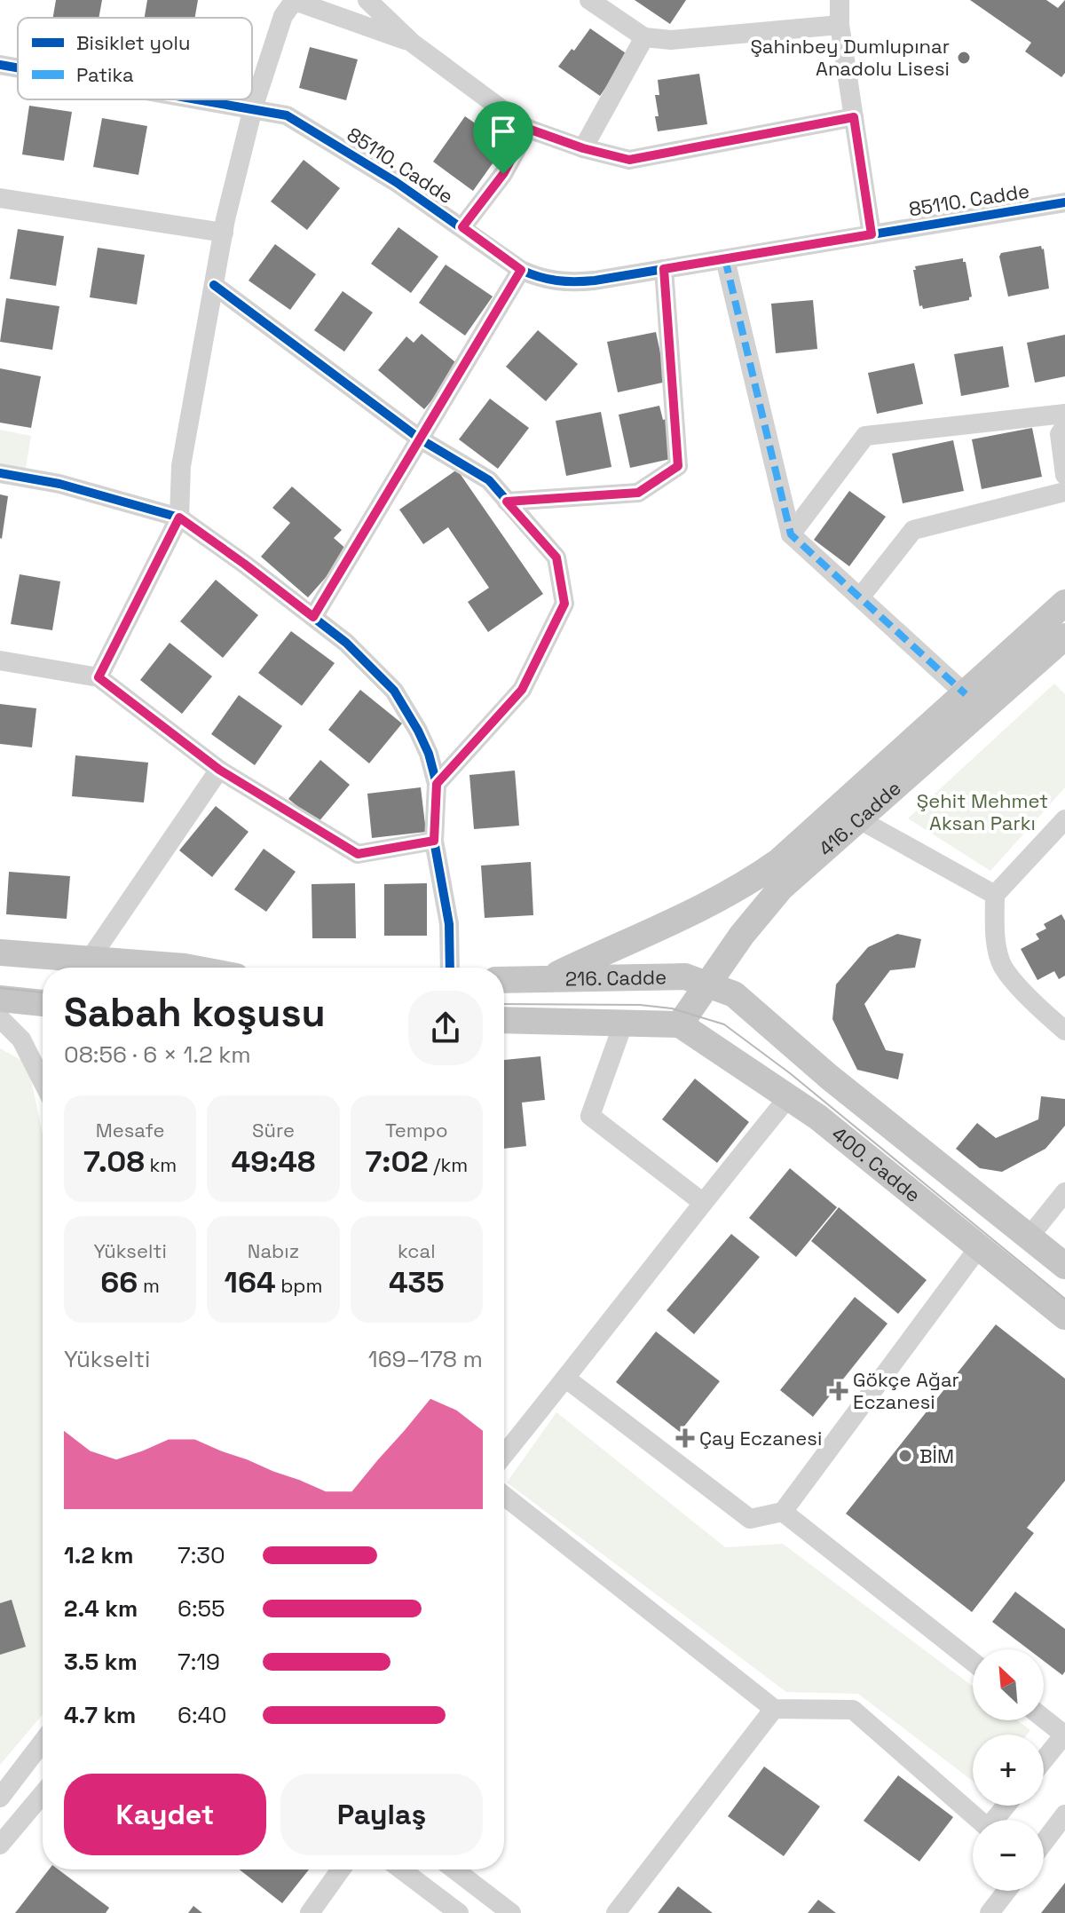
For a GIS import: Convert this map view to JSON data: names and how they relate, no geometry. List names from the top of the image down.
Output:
{
  "streets": {
    "main road": ["416. Cadde", "216. Cadde", "400. Cadde"],
    "street": ["85110. Cadde"]
  },
  "crossings": [
    ["416. Cadde", "216. Cadde"],
    ["416. Cadde", "400. Cadde"],
    ["216. Cadde", "400. Cadde"]
  ],
  "parks": ["Şehit Mehmet Aksan Parkı"],
  "places": {
    "other": ["Şahinbey Dumlupınar Anadolu Lisesi", "BİM"],
    "health": ["Gökçe Ağar Eczanesi", "Çay Eczanesi"]
  },
  "legend": ["Bisiklet yolu", "Patika"],
  "north": "top left",
  "page": {
    "heading": ["Sabah koşusu", "08:56 · 6 × 1.2 km"],
    "stats": [
      ["Mesafe", "7.08 km"],
      ["Süre", "49:48"],
      ["Tempo", "7:02 /km"],
      ["Yükselti", "66 m"],
      ["Nabız", "164 bpm"],
      ["kcal", "435"]
    ],
    "chart": ["Yükselti", "169–178 m"],
    "list": [
      {
        "name": "1.2 km",
        "note": "7:30"
      },
      {
        "name": "2.4 km",
        "note": "6:55"
      },
      {
        "name": "3.5 km",
        "note": "7:19"
      },
      {
        "name": "4.7 km",
        "note": "6:40"
      }
    ],
    "map_buttons": ["+", "−"],
    "buttons": ["Kaydet", "Paylaş"]
  }
}
